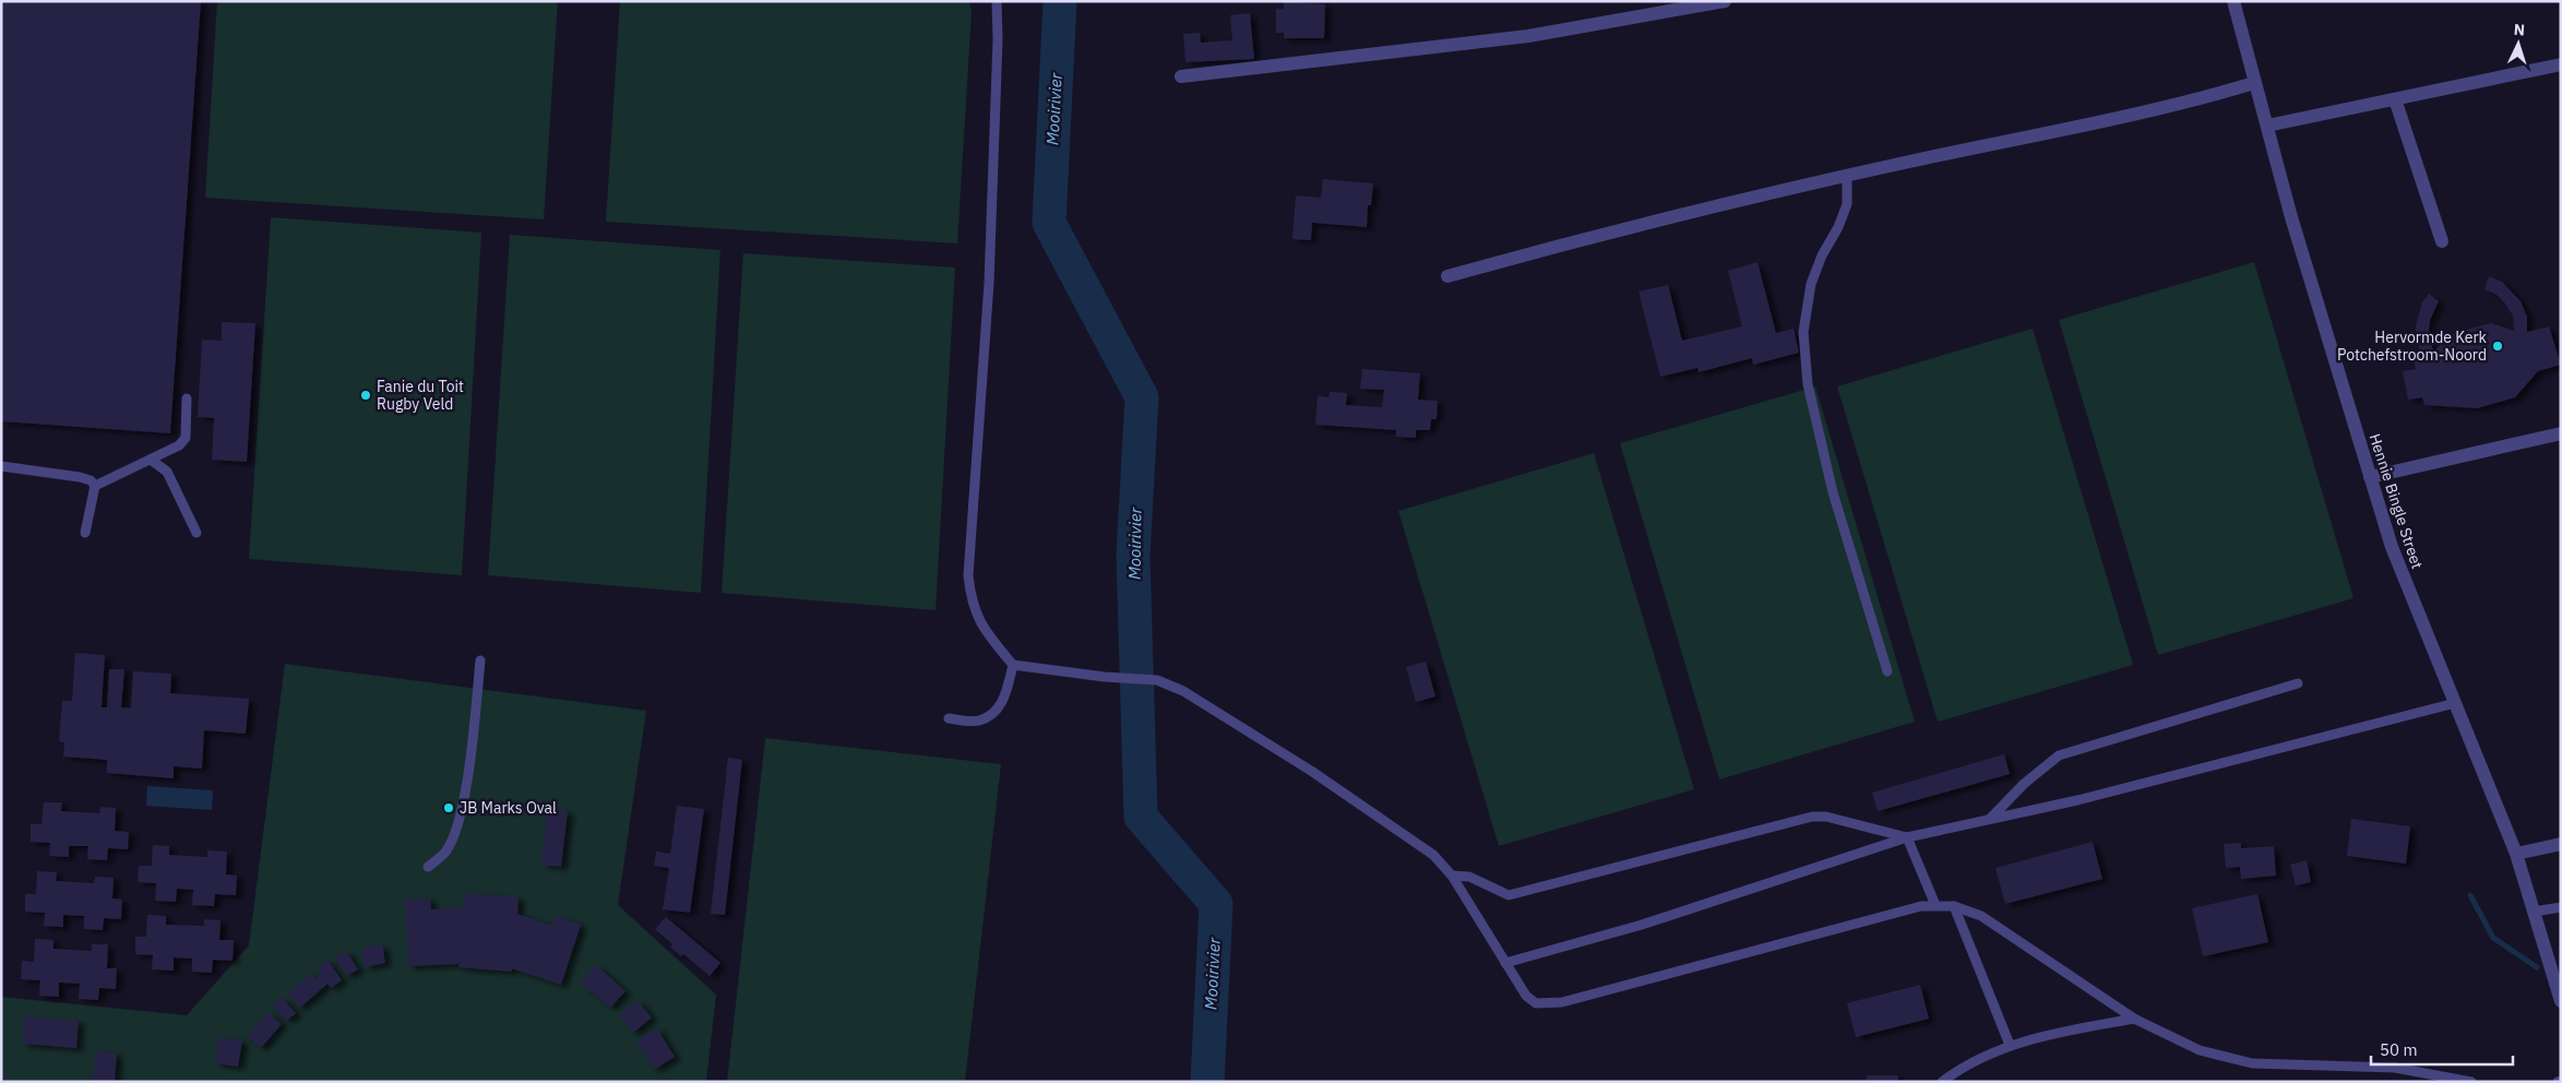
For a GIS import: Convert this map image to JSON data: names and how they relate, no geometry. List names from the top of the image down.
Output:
{
  "streets": {
    "street": ["Hennie Bingle Street"]
  },
  "water": ["Mooirivier"],
  "places": ["Hervormde Kerk Potchefstroom-Noord", "Fanie du Toit Rugby Veld", "JB Marks Oval"],
  "scale_bar": "50 m",
  "north": "top"
}
